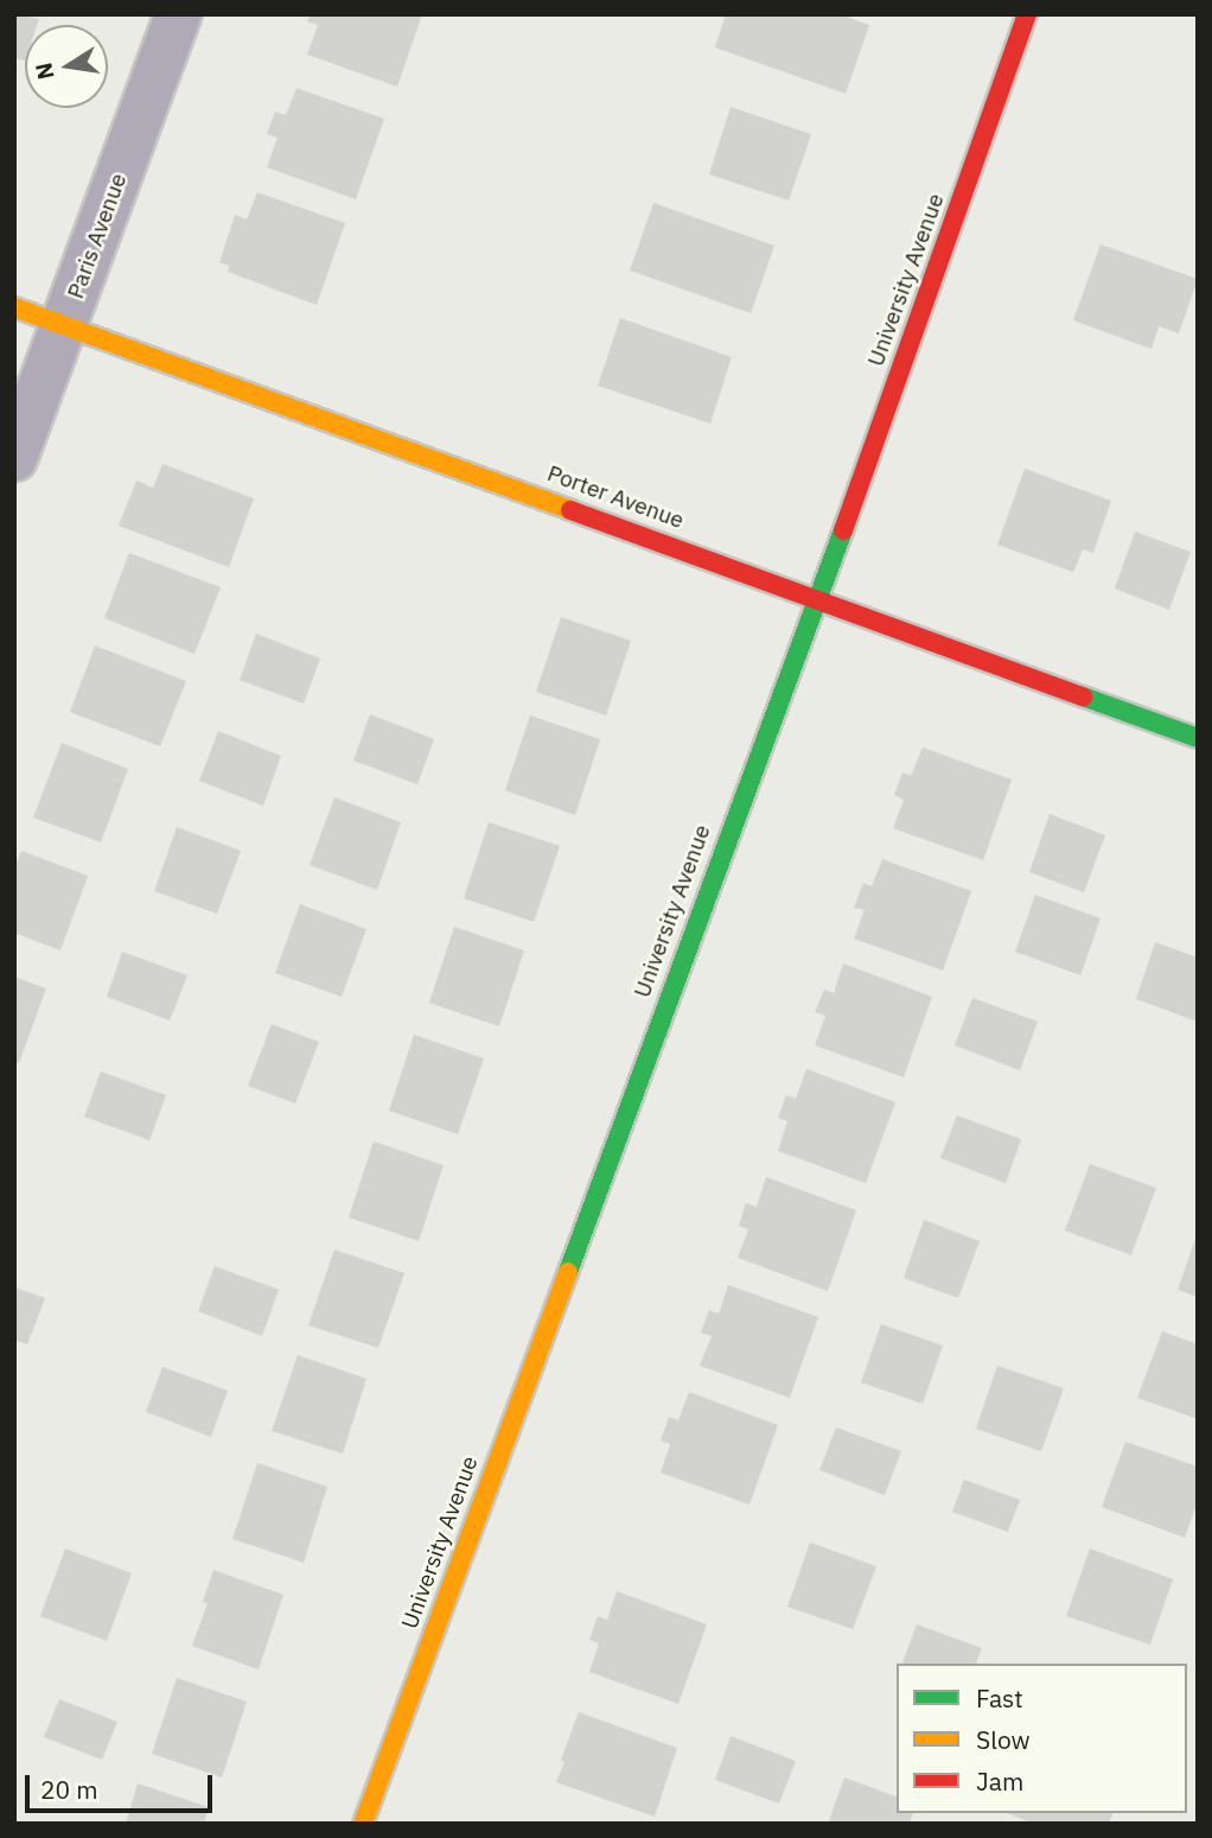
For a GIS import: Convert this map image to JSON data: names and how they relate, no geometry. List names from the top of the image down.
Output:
{
  "streets": {
    "street": ["Paris Avenue", "University Avenue", "Porter Avenue"]
  },
  "crossings": [
    ["Paris Avenue", "Porter Avenue"],
    ["University Avenue", "Porter Avenue"]
  ],
  "legend": ["Fast", "Slow", "Jam"],
  "scale_bar": "20 m",
  "north": "left"
}
